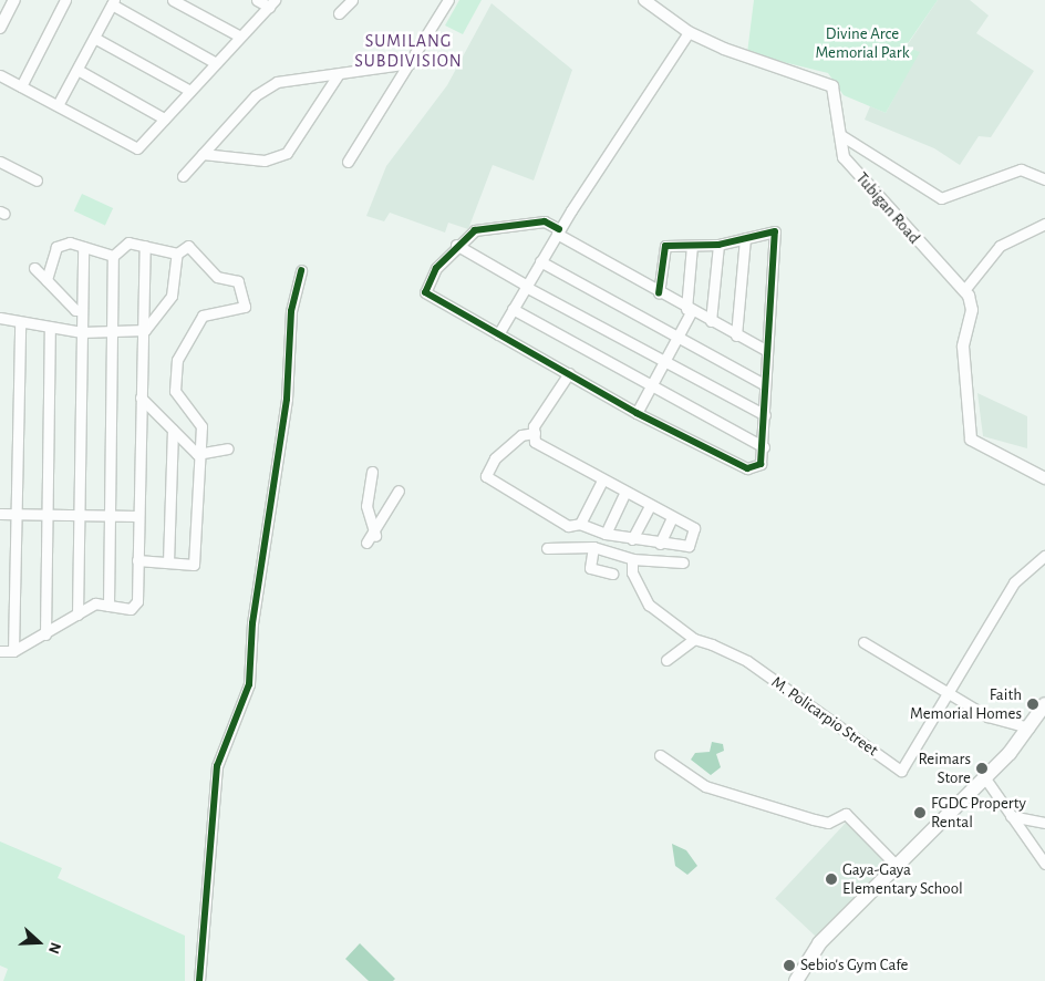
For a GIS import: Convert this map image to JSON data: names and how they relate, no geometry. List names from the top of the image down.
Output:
{
  "streets": {
    "street": ["Tubigan Road", "M. Policarpio Street"]
  },
  "districts": ["SUMILANG SUBDIVISION"],
  "parks": ["Divine Arce Memorial Park"],
  "places": [
    "Faith Memorial Homes",
    "Reimars Store",
    "FGDC Property Rental",
    "Gaya-Gaya Elementary School",
    "Sebio's Gym Cafe"
  ],
  "north": "right"
}
